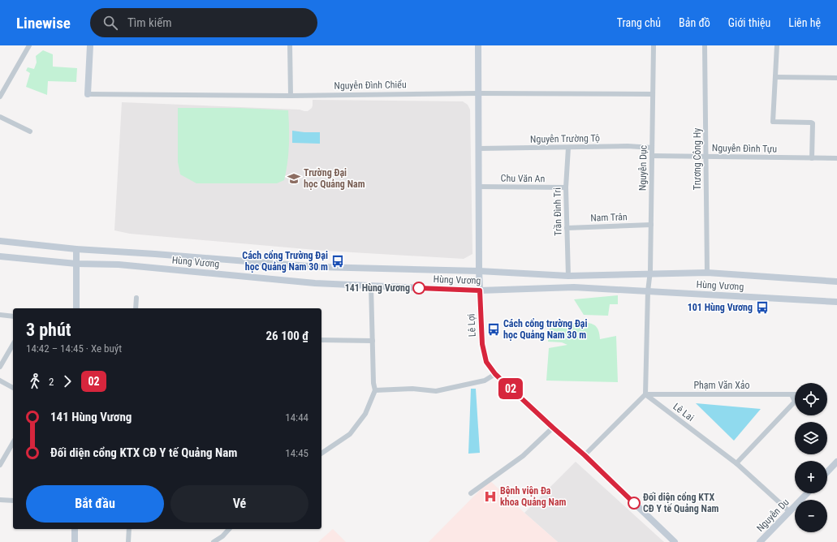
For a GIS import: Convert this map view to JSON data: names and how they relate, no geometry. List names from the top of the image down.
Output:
{
  "streets": {
    "main road": ["Hùng Vương", "Lê Lợi", "Nguyễn Du"],
    "street": [
      "Nguyễn Đình Chiểu",
      "Nguyễn Trường Tộ",
      "Nguyễn Đình Tựu",
      "Trương Công Hy",
      "Nguyễn Dục",
      "Chu Văn An",
      "Trần Đình Tri",
      "Nam Trân",
      "Phạm Văn Xảo",
      "Lê Lai"
    ]
  },
  "crossings": [
    ["Nguyễn Đình Chiểu", "Nguyễn Dục"],
    ["Nguyễn Đình Chiểu", "Lê Lợi"],
    ["Nguyễn Trường Tộ", "Nguyễn Dục"],
    ["Nguyễn Trường Tộ", "Trần Đình Tri"],
    ["Nguyễn Trường Tộ", "Lê Lợi"],
    ["Nguyễn Đình Tựu", "Trương Công Hy"],
    ["Nguyễn Đình Tựu", "Nguyễn Dục"],
    ["Trương Công Hy", "Hùng Vương"],
    ["Nguyễn Dục", "Nam Trân"],
    ["Nguyễn Dục", "Hùng Vương"],
    ["Chu Văn An", "Trần Đình Tri"],
    ["Chu Văn An", "Lê Lợi"],
    ["Trần Đình Tri", "Nam Trân"],
    ["Trần Đình Tri", "Hùng Vương"],
    ["Hùng Vương", "Lê Lợi"],
    ["Phạm Văn Xảo", "Lê Lai"],
    ["Lê Lai", "Nguyễn Du"]
  ],
  "places": {
    "school or university": ["Trường Đại học Quảng Nam"],
    "bus stop": ["Cách cổng Trường Đại học Quảng Nam 30 m", "101 Hùng Vương", "Cách cổng trường Đại học Quảng Nam 30 m"],
    "other": ["141 Hùng Vương", "Đối diện cổng KTX CĐ Y tế Quảng Nam"],
    "hospital": ["Bệnh viện Đa khoa Quảng Nam"]
  },
  "lines": ["bus line 02"],
  "page": {
    "header": "Linewise",
    "search": "Tìm kiếm",
    "nav": [
      "Trang chủ",
      "Bản đồ",
      "Giới thiệu",
      "Liên hệ"
    ],
    "on_map": "02",
    "heading": ["3 phút", "14:42 – 14:45 · Xe buýt", "26 100 ₫"],
    "legs": ["2", "02"],
    "map_buttons": ["+", "−"],
    "list": [
      {
        "name": "141 Hùng Vương",
        "value": "14:44"
      },
      {
        "name": "Đối diện cổng KTX CĐ Y tế Quảng Nam",
        "value": "14:45"
      }
    ],
    "buttons": ["Bắt đầu", "Vé"]
  }
}
